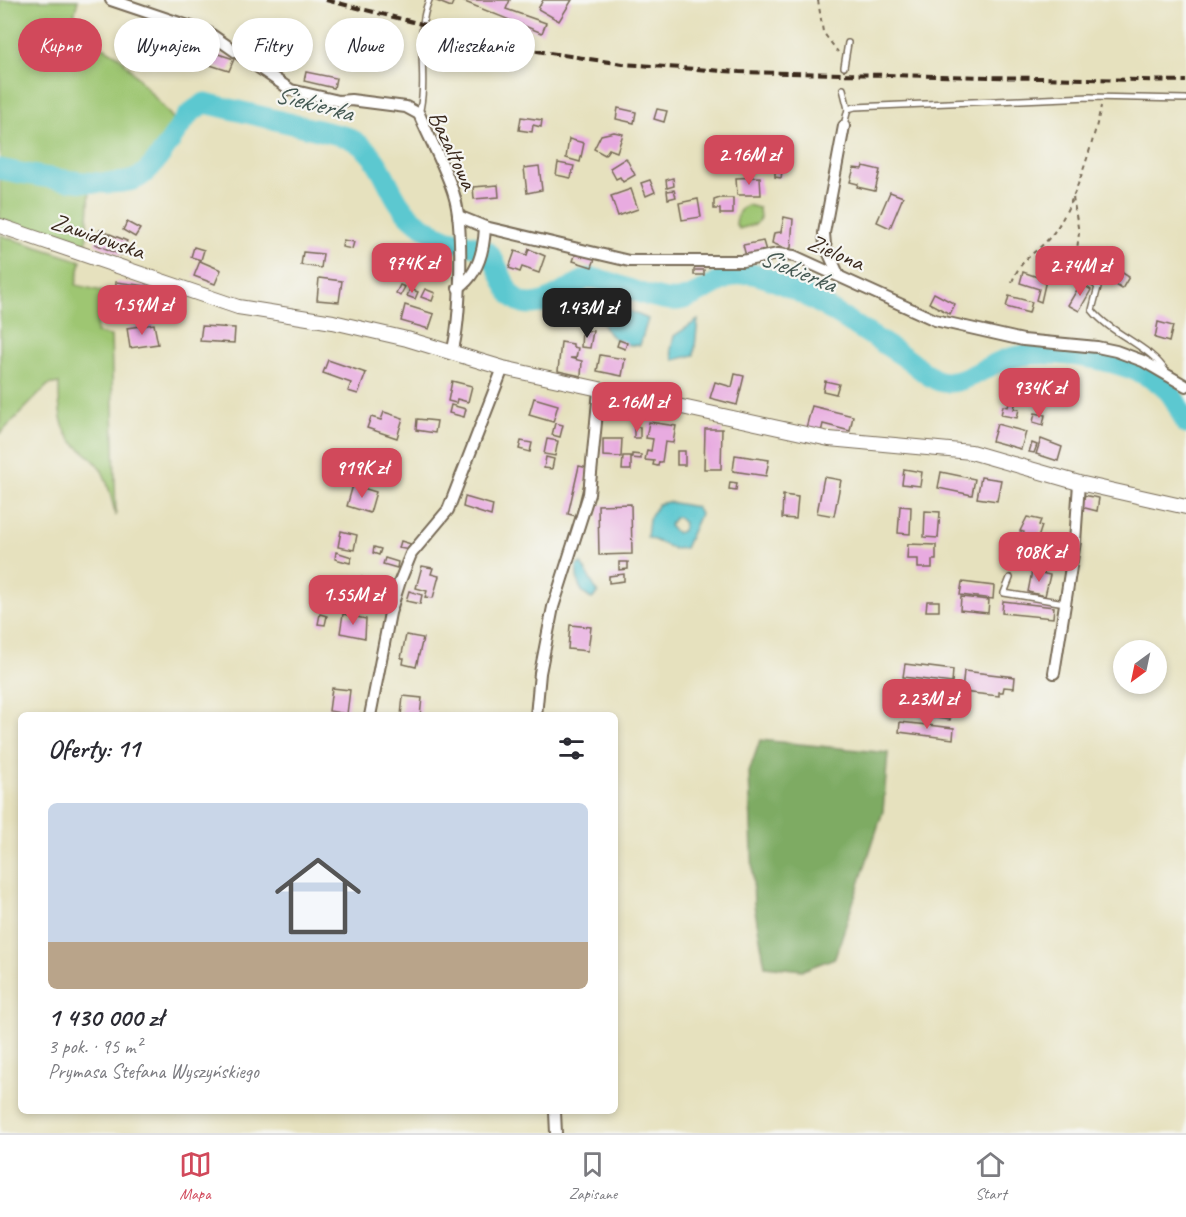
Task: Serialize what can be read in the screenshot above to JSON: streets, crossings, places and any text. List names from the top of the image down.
{
  "streets": {
    "main road": ["Zawidowska"],
    "street": ["Bazaltowa", "Zielona"]
  },
  "crossings": [
    ["Bazaltowa", "Zawidowska"],
    ["Bazaltowa", "Zielona"]
  ],
  "water": ["Siekierka"],
  "north": "bottom left",
  "page": {
    "chip": [
      "Kupno",
      "Wynajem",
      "Filtry",
      "Nowe",
      "Mieszkanie"
    ],
    "price": [
      "2.16M zł",
      "974K zł",
      "2.74M zł",
      "1.59M zł",
      "1.43M zł",
      "934K zł",
      "2.16M zł",
      "919K zł",
      "908K zł",
      "1.55M zł",
      "2.23M zł"
    ],
    "heading": "Oferty: 11",
    "list": [
      {
        "name": "1 430 000 zł",
        "note": "3 pok. · 95 m² · Prymasa Stefana Wyszyńskiego"
      }
    ],
    "tabs": ["Mapa", "Zapisane", "Start"]
  }
}
